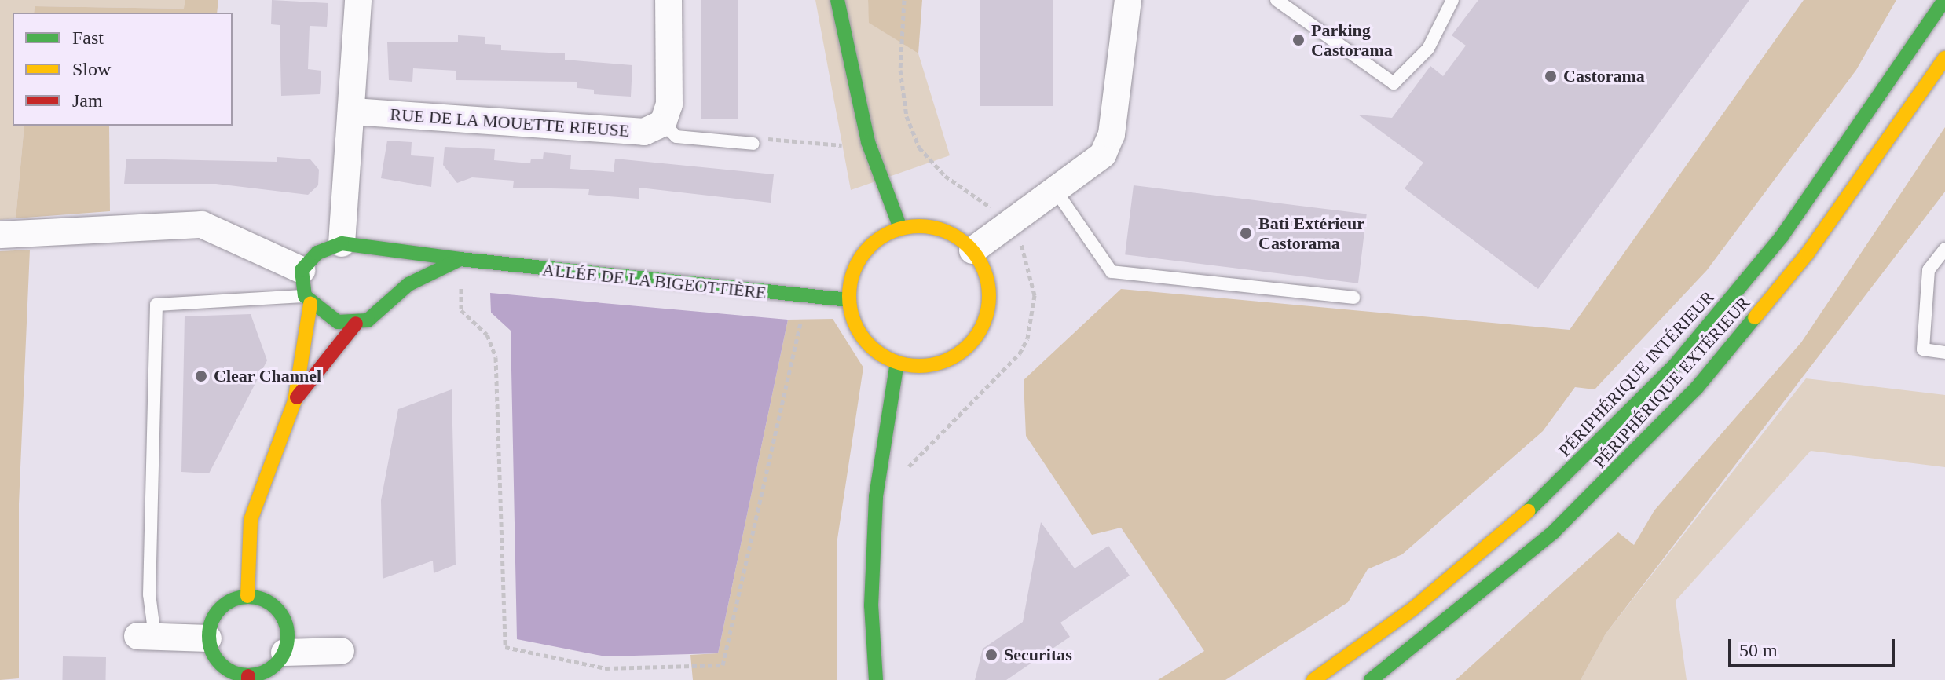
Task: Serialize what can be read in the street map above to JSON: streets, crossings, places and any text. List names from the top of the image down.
{
  "streets": {
    "main road": ["ALLÉE DE LA BIGEOTTIÈRE", "PÉRIPHÉRIQUE INTÉRIEUR", "PÉRIPHÉRIQUE EXTÉRIEUR"],
    "street": ["RUE DE LA MOUETTE RIEUSE"]
  },
  "places": [
    "Parking Castorama",
    "Castorama",
    "Bati Extérieur Castorama",
    "Clear Channel",
    "Securitas"
  ],
  "legend": ["Fast", "Slow", "Jam"],
  "scale_bar": "50 m"
}
